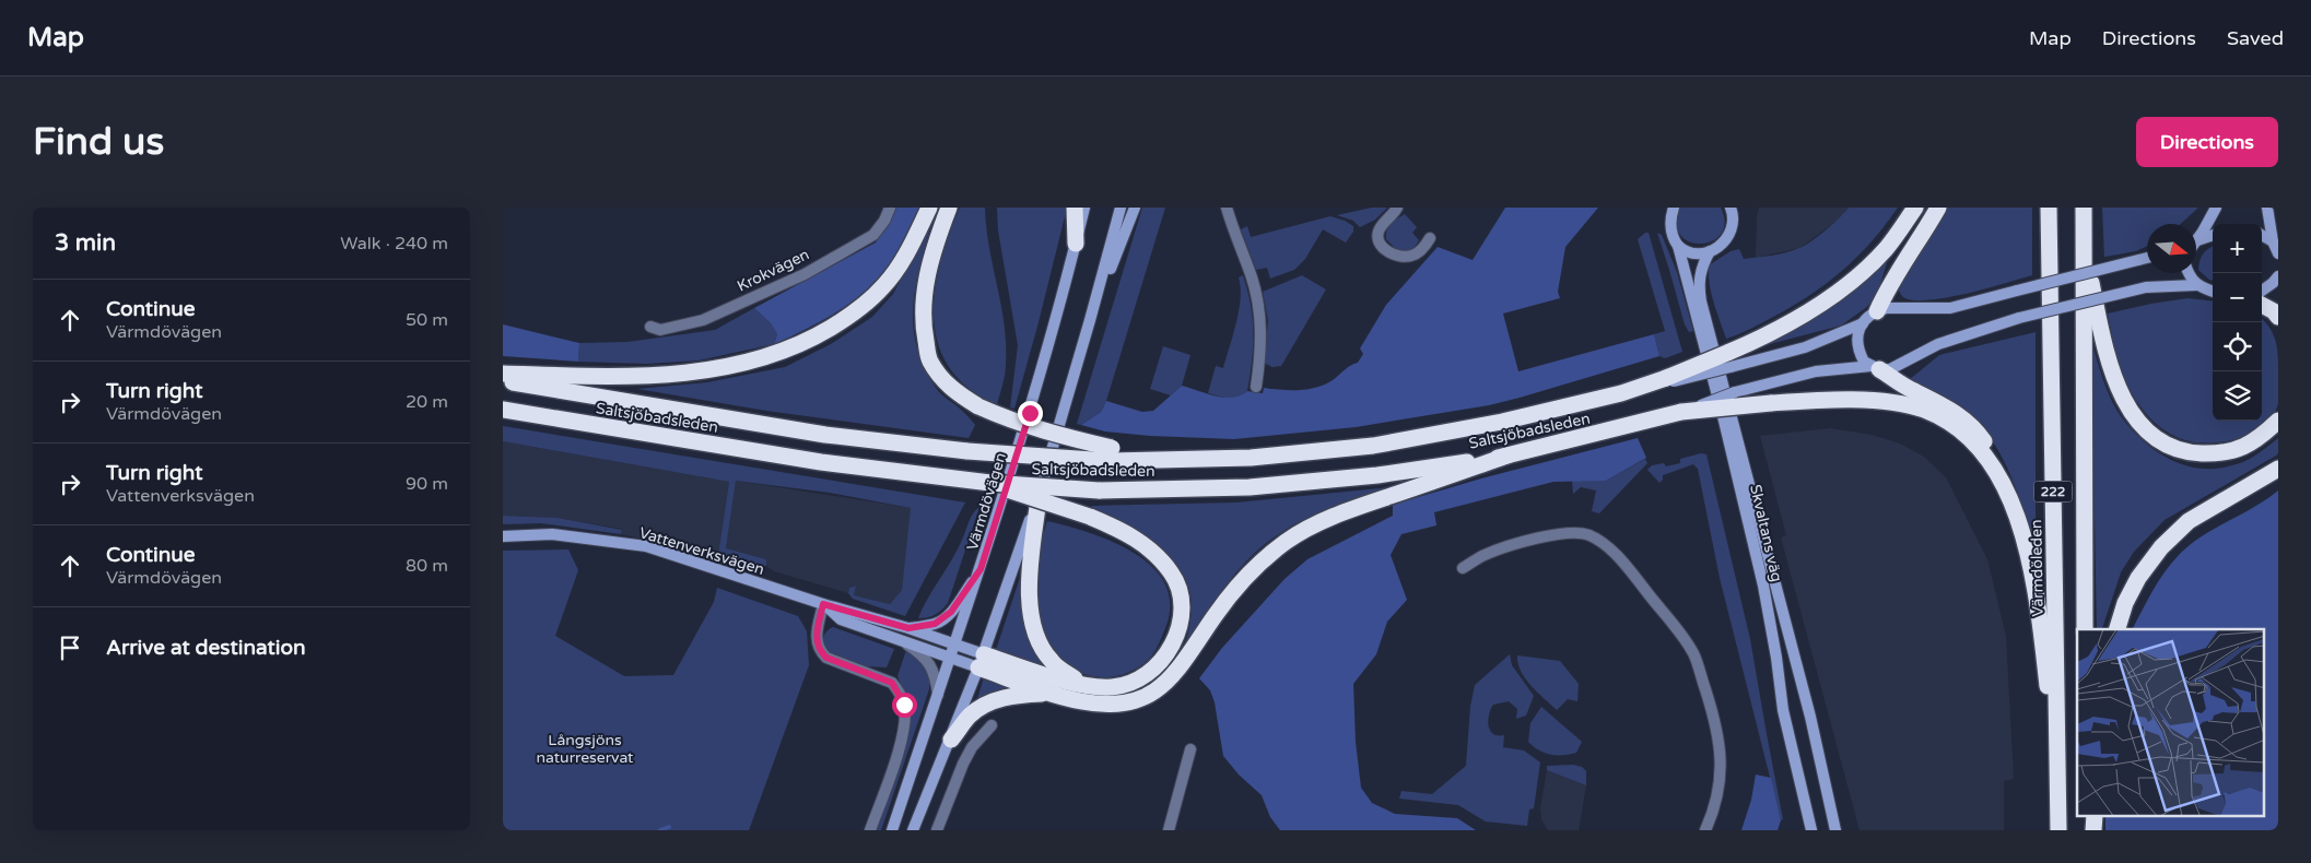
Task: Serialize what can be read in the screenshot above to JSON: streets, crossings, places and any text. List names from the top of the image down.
{
  "streets": {
    "highway": ["Saltsjöbadsleden", "222", "Värmdöleden"],
    "main road": ["Värmdövägen", "Skvaltans väg", "Vattenverksvägen"],
    "street": ["Krokvägen"]
  },
  "crossings": [
    ["Värmdövägen", "Vattenverksvägen"]
  ],
  "parks": ["Långsjöns naturreservat"],
  "north": "right",
  "page": {
    "header": "Map",
    "nav": ["Map", "Directions", "Saved"],
    "buttons": "Directions",
    "title": "Find us",
    "heading": ["3 min", "Walk · 240 m"],
    "map_buttons": ["+", "−"],
    "list": [
      ["Continue", "Värmdövägen", "50 m"],
      ["Turn right", "Värmdövägen", "20 m"],
      ["Turn right", "Vattenverksvägen", "90 m"],
      ["Continue", "Värmdövägen", "80 m"],
      "Arrive at destination"
    ]
  }
}
